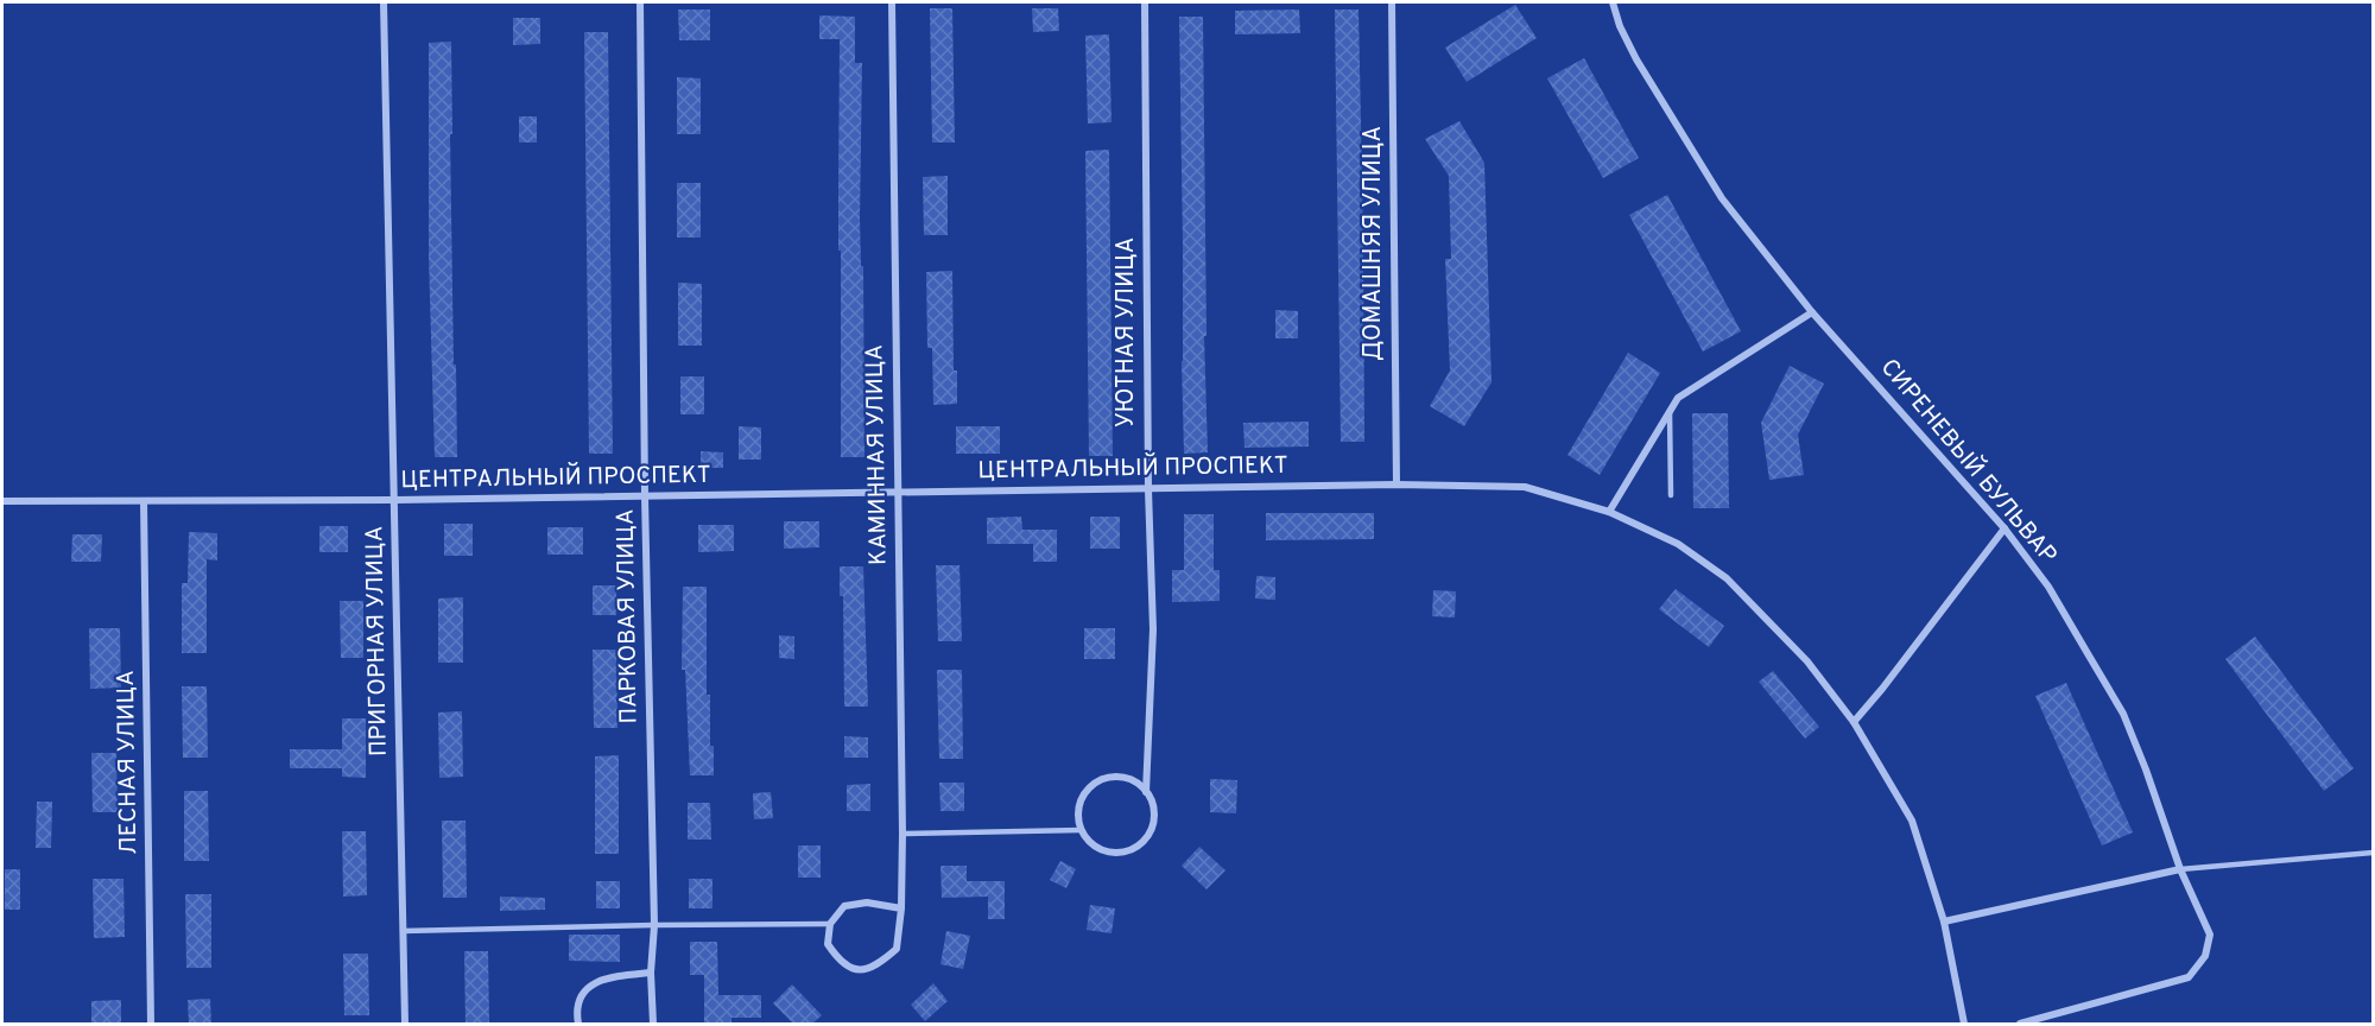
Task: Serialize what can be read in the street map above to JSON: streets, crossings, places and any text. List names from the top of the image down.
{
  "streets": {
    "street": [
      "ДОМАШНЯЯ УЛИЦА",
      "УЮТНАЯ УЛИЦА",
      "КАМИННАЯ УЛИЦА",
      "СИРЕНЕВЫЙ БУЛЬВАР",
      "ЦЕНТРАЛЬНЫЙ ПРОСПЕКТ",
      "ПАРКОВАЯ УЛИЦА",
      "ПРИГОРНАЯ УЛИЦА",
      "ЛЕСНАЯ УЛИЦА"
    ]
  },
  "crossings": [
    ["ДОМАШНЯЯ УЛИЦА", "ЦЕНТРАЛЬНЫЙ ПРОСПЕКТ"],
    ["УЮТНАЯ УЛИЦА", "ЦЕНТРАЛЬНЫЙ ПРОСПЕКТ"],
    ["КАМИННАЯ УЛИЦА", "ЦЕНТРАЛЬНЫЙ ПРОСПЕКТ"],
    ["ЦЕНТРАЛЬНЫЙ ПРОСПЕКТ", "ПАРКОВАЯ УЛИЦА"],
    ["ЦЕНТРАЛЬНЫЙ ПРОСПЕКТ", "ПРИГОРНАЯ УЛИЦА"],
    ["ЦЕНТРАЛЬНЫЙ ПРОСПЕКТ", "ЛЕСНАЯ УЛИЦА"]
  ]
}
